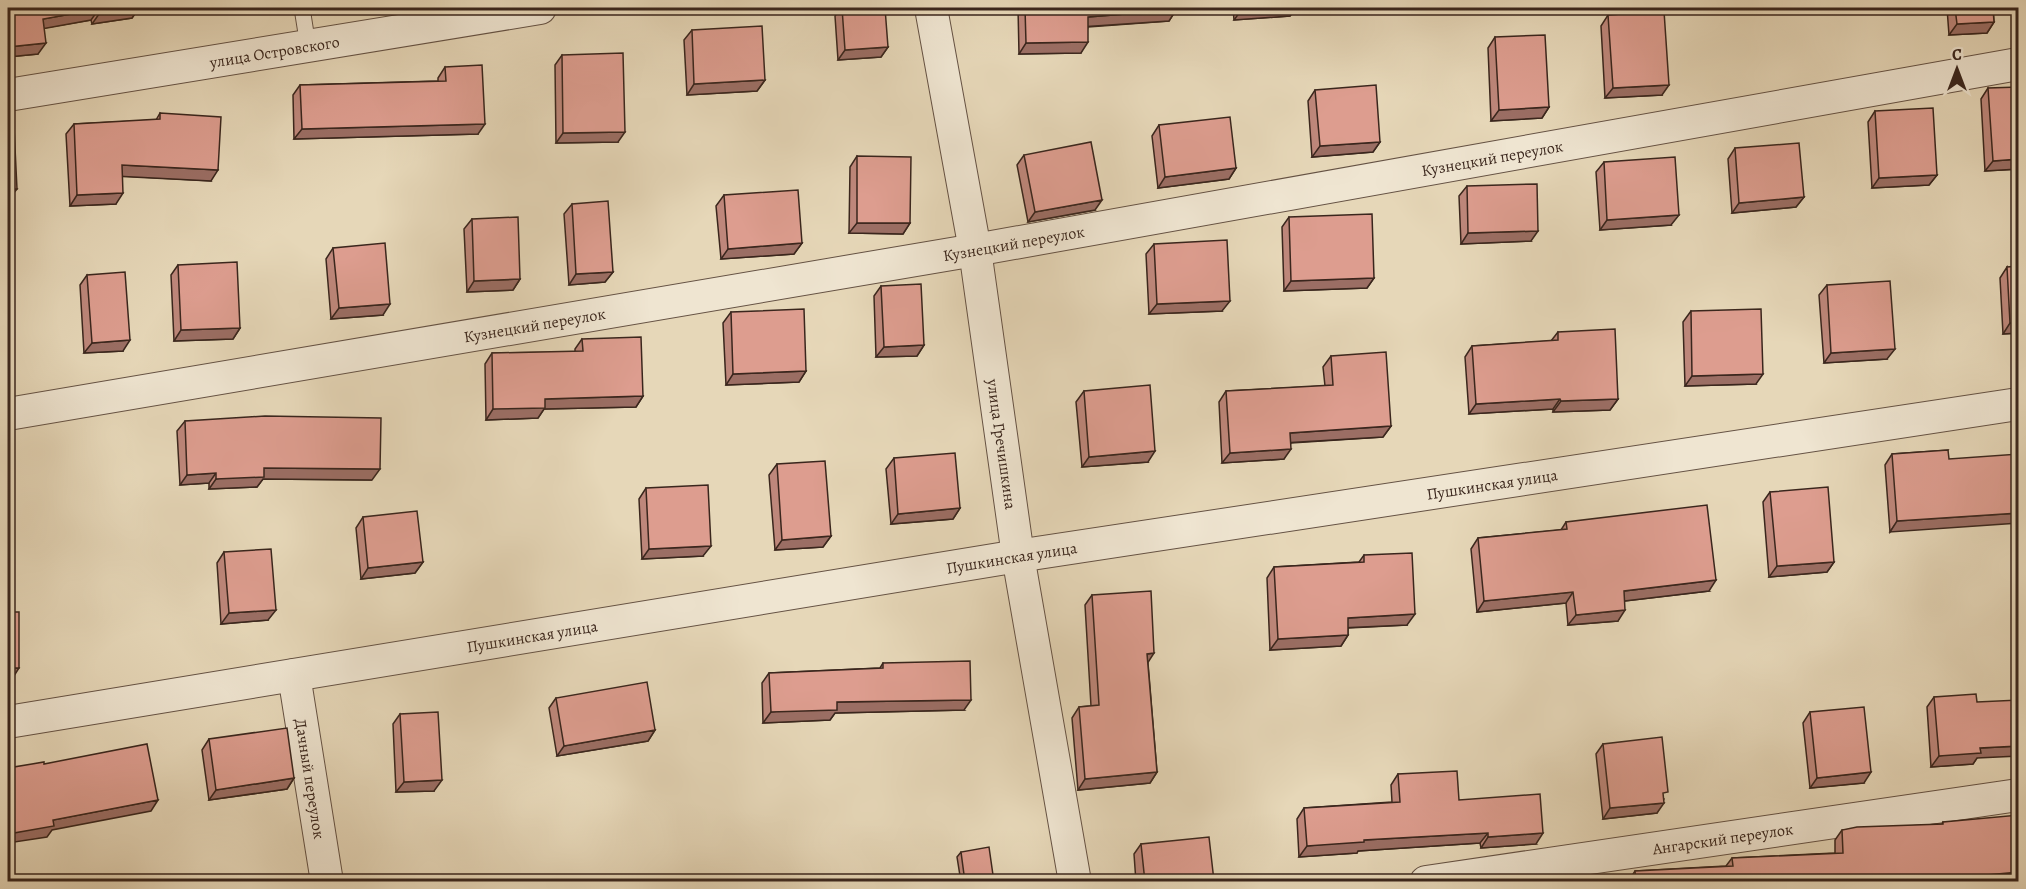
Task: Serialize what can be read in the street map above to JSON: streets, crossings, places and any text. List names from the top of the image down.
{
  "streets": {
    "street": [
      "улица Островского",
      "Кузнецкий переулок",
      "улица Гречишкина",
      "Пушкинская улица",
      "Дачный переулок",
      "Ангарский переулок"
    ]
  },
  "crossings": [
    ["Кузнецкий переулок", "улица Гречишкина"],
    ["улица Гречишкина", "Пушкинская улица"],
    ["Пушкинская улица", "Дачный переулок"]
  ],
  "north": "top"
}
